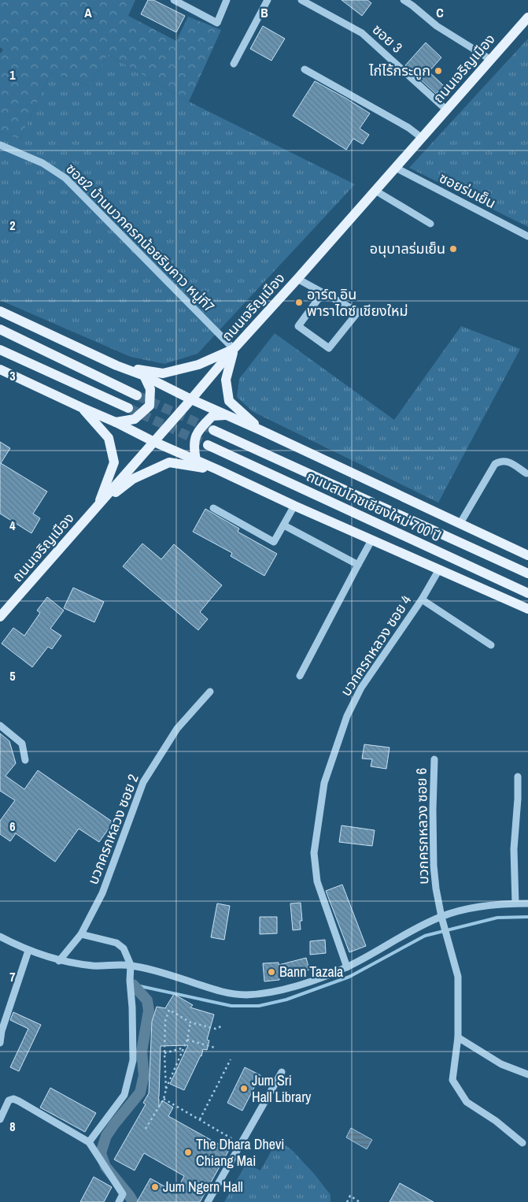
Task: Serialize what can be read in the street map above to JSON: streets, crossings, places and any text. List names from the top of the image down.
{
  "streets": {
    "main road": ["ถนนเจริญเมือง", "ถนนสมโภชเชียงใหม่ 700 ปี"],
    "street": [
      "ซอย 3",
      "ซอยร่มเย็น",
      "ซอย2 บ้านบวกครกน้อยริมคาว หมู่ที7",
      "บวกครกหลวง ซอย 4",
      "บวกครกหลวง ซอย 6",
      "บวกครกหลวง ซอย 2"
    ]
  },
  "crossings": [
    ["ซอย 3", "ถนนเจริญเมือง"],
    ["ถนนเจริญเมือง", "ซอยร่มเย็น"],
    ["ถนนเจริญเมือง", "ซอย2 บ้านบวกครกน้อยริมคาว หมู่ที7"]
  ],
  "places": [
    "ไก่ไร้กระดูก",
    "อนุบาลร่มเย็น",
    "อาร์ต อิน พาราไดซ์ เชียงใหม่",
    "Bann Tazala",
    "Jum Sri Hall Library",
    "The Dhara Dhevi Chiang Mai",
    "Jum Ngern Hall"
  ],
  "grid": {
    "columns": ["A", "B", "C"],
    "rows": [
      "1",
      "2",
      "3",
      "4",
      "5",
      "6",
      "7",
      "8"
    ]
  }
}
